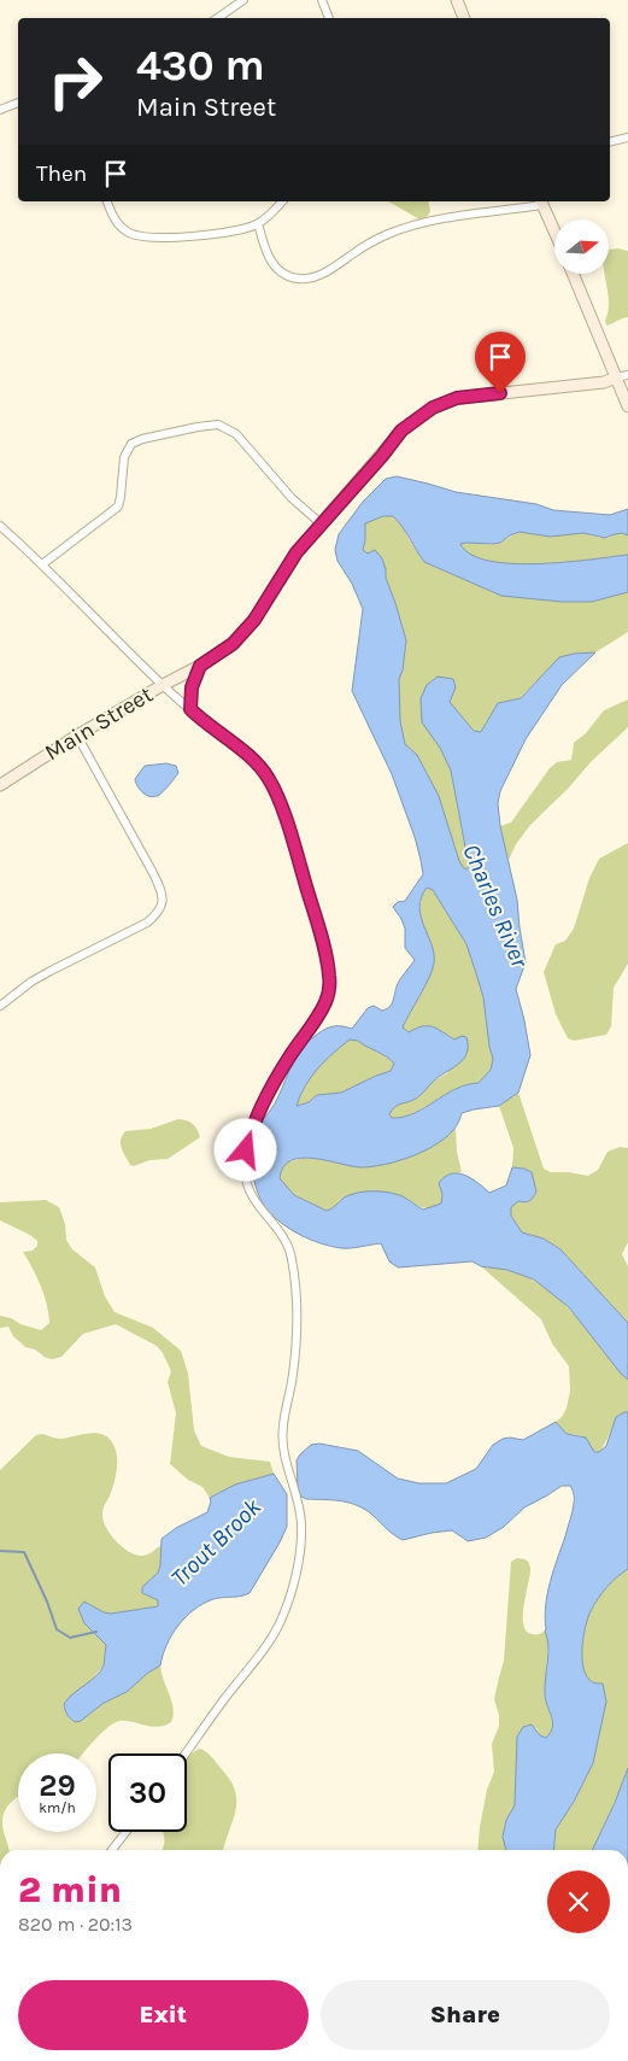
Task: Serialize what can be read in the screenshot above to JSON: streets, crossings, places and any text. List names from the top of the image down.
{
  "streets": {
    "street": ["Main Street"]
  },
  "water": ["Charles River", "Trout Brook"],
  "north": "right",
  "page": {
    "turn": ["430 m", "Main Street"],
    "then": "Then",
    "speed": "29 km/h",
    "limit": "30",
    "heading": ["2 min", "820 m · 20:13"],
    "buttons": ["Exit", "Share"]
  }
}
